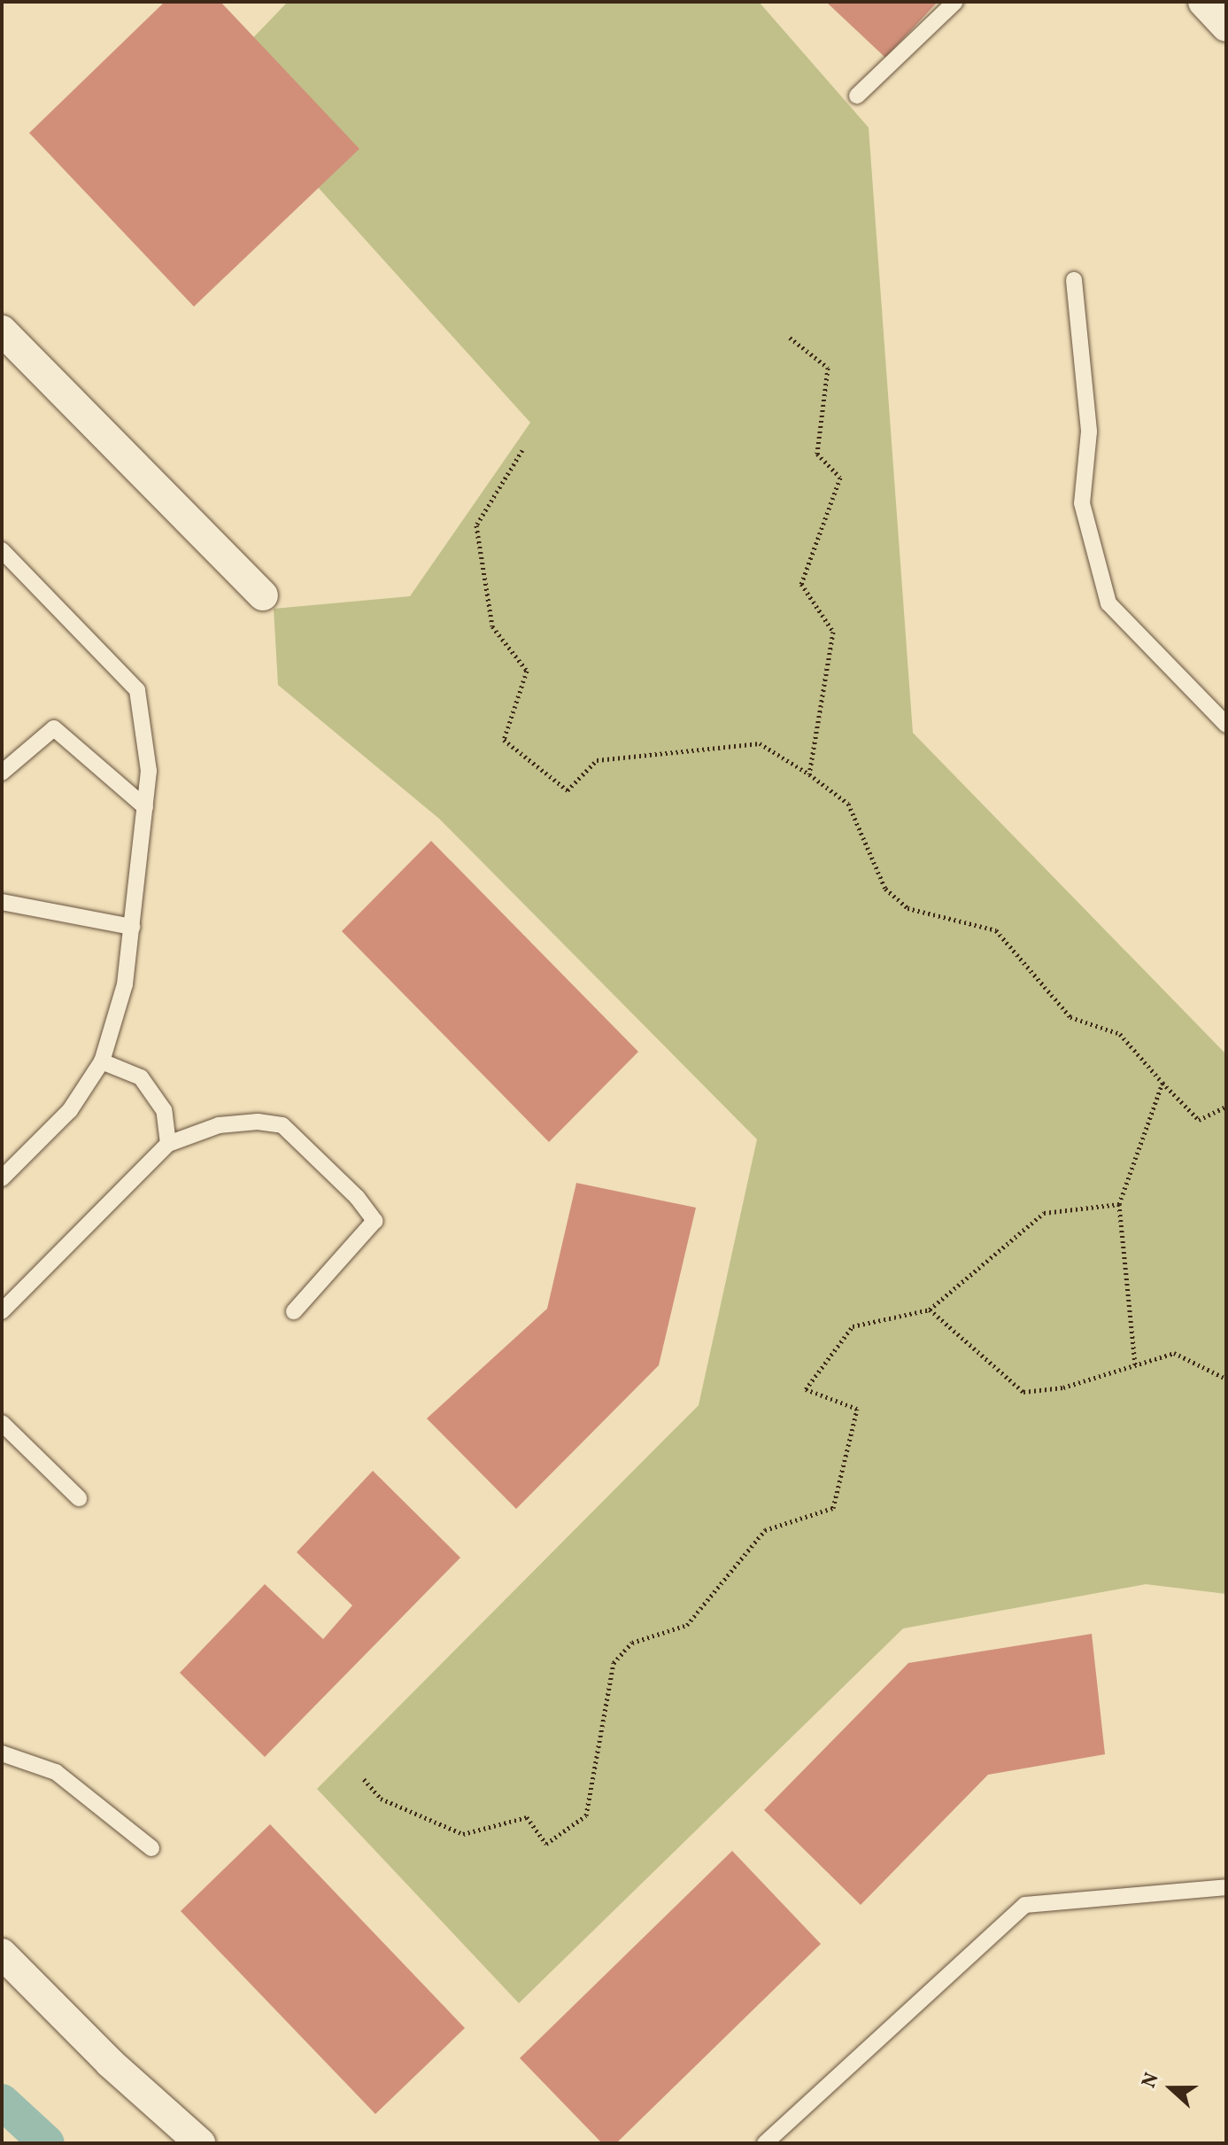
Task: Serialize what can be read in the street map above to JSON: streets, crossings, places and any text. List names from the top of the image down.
{
  "north": "left"
}
